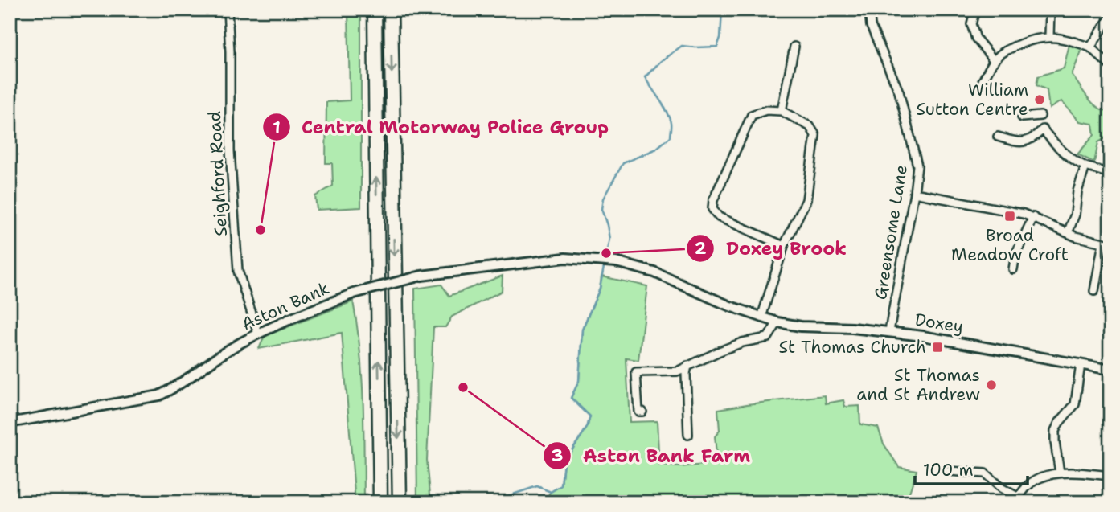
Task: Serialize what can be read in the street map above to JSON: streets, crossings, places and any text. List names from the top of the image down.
{
  "streets": {
    "street": [
      "Seighford Road",
      "Greensome Lane",
      "Aston Bank",
      "Doxey"
    ]
  },
  "crossings": [
    ["Seighford Road", "Aston Bank"],
    ["Greensome Lane", "Doxey"],
    ["Aston Bank", "Doxey"]
  ],
  "places": {
    "other": [
      "William Sutton Centre",
      "Central Motorway Police Group",
      "Doxey Brook",
      "St Thomas and St Andrew",
      "Aston Bank Farm"
    ],
    "transit": ["Broad Meadow Croft", "St Thomas Church"]
  },
  "scale_bar": "100 m"
}
